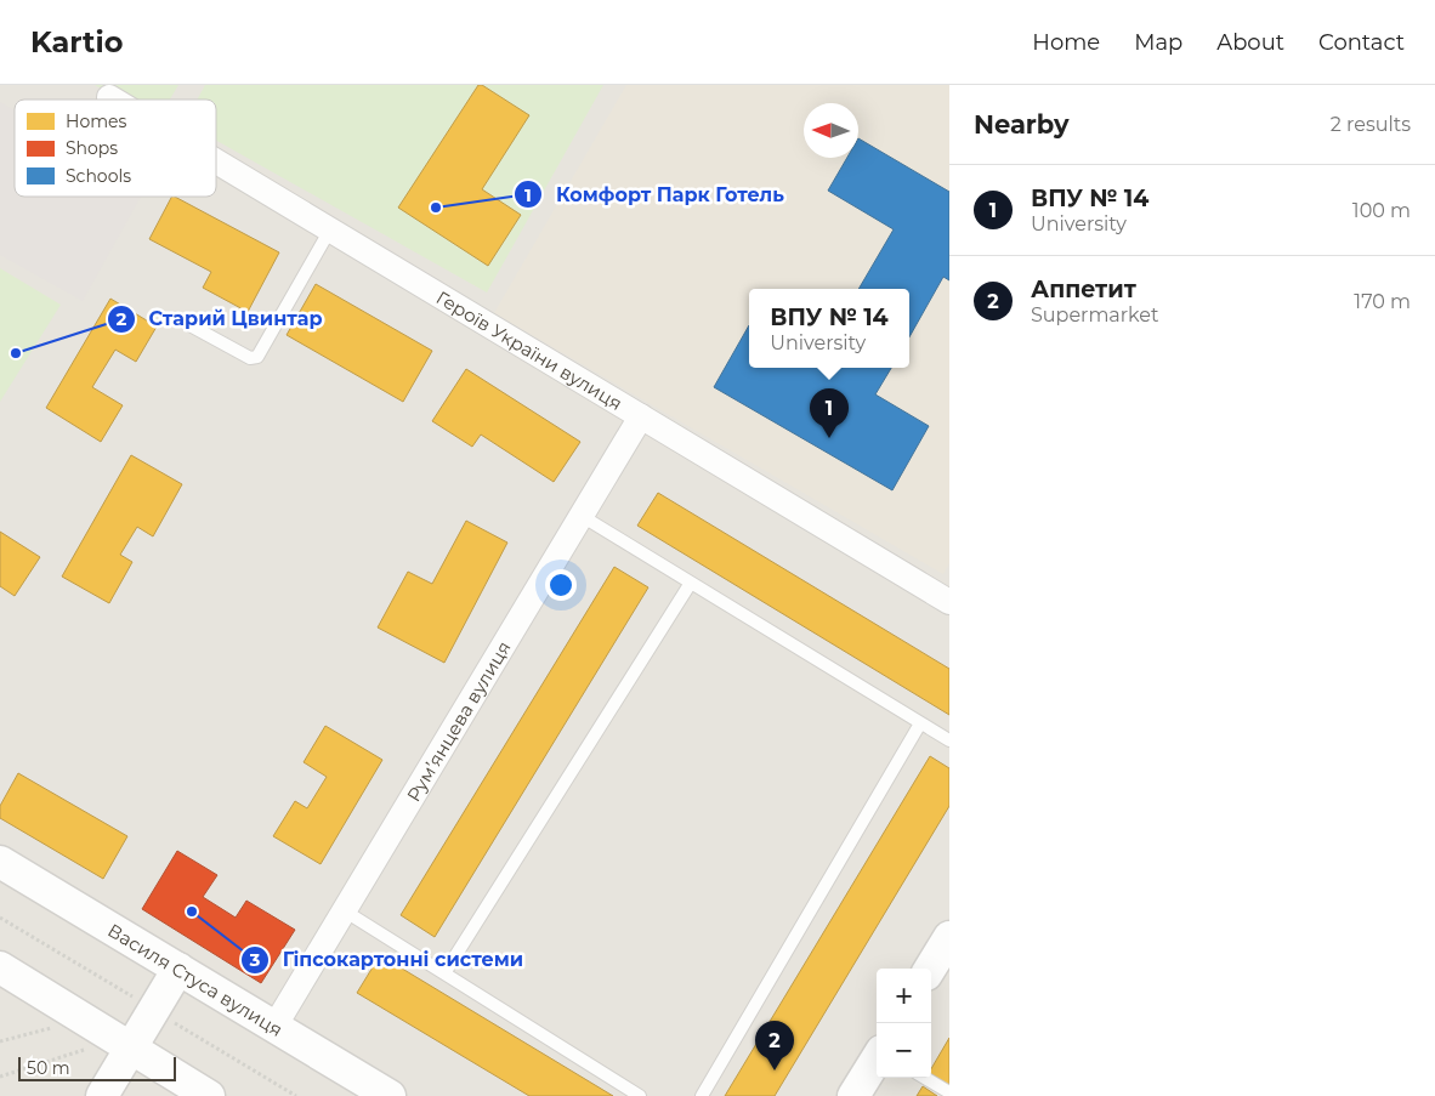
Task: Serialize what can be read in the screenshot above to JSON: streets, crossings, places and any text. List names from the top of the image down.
{
  "streets": {
    "street": ["Героїв України вулиця", "Рум’янцева вулиця", "Василя Стуса вулиця"]
  },
  "crossings": [
    ["Героїв України вулиця", "Рум’янцева вулиця"],
    ["Рум’янцева вулиця", "Василя Стуса вулиця"]
  ],
  "places": ["Комфорт Парк Готель", "Старий Цвинтар", "Гіпсокартонні системи"],
  "legend": ["Homes", "Shops", "Schools"],
  "scale_bar": "50 m",
  "north": "left",
  "page": {
    "header": "Kartio",
    "nav": [
      "Home",
      "Map",
      "About",
      "Contact"
    ],
    "heading": ["Nearby", "2 results"],
    "list": [
      {
        "mark": "1",
        "name": "ВПУ № 14",
        "note": "University",
        "value": "100 m"
      },
      {
        "mark": "2",
        "name": "Аппетит",
        "note": "Supermarket",
        "value": "170 m"
      }
    ],
    "popup": ["ВПУ № 14", "University"],
    "pins": ["1", "2"],
    "map_buttons": ["+", "−"],
    "scale": "50 m"
  }
}
